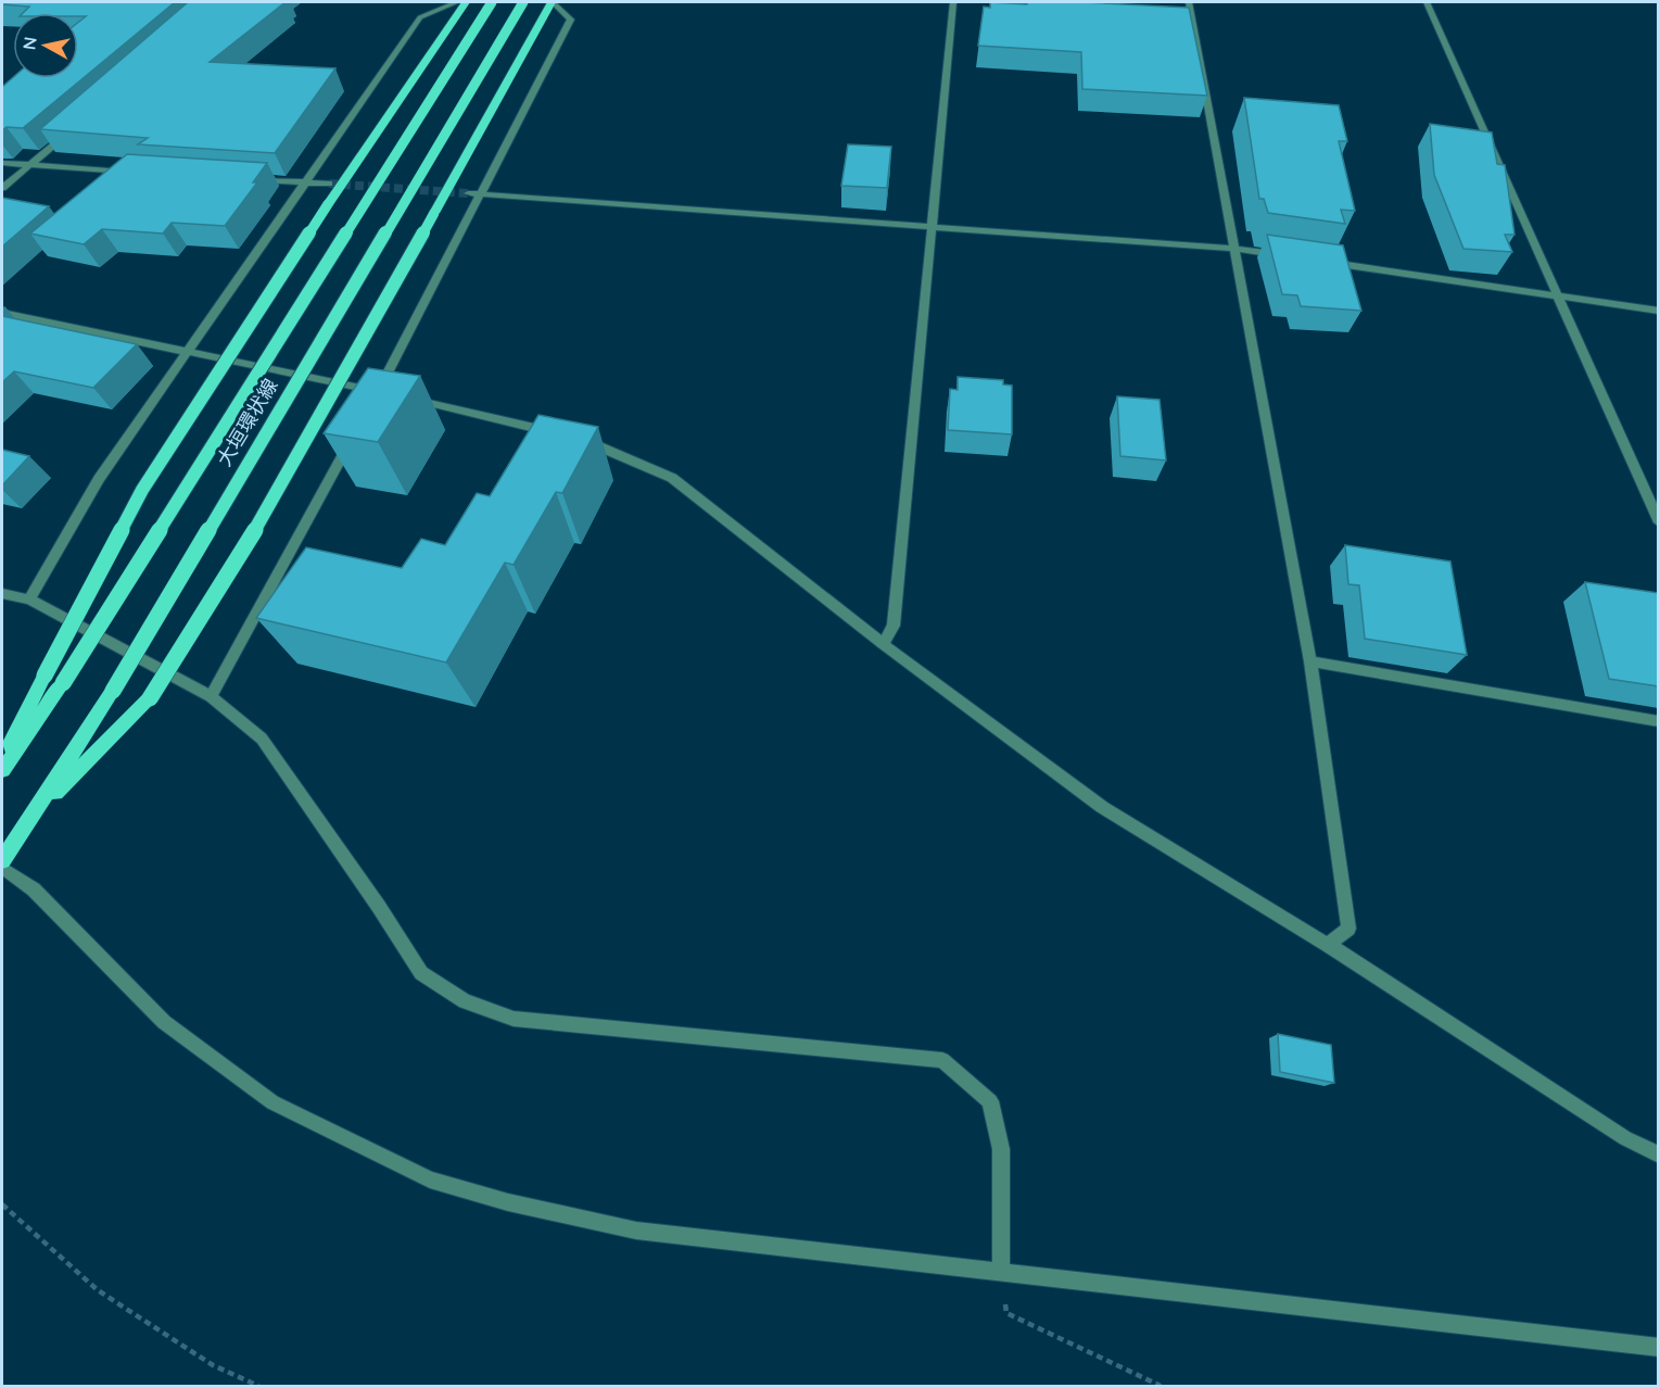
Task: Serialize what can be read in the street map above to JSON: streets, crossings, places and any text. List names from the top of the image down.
{
  "streets": {
    "main road": ["大垣環状線"]
  },
  "north": "left"
}
